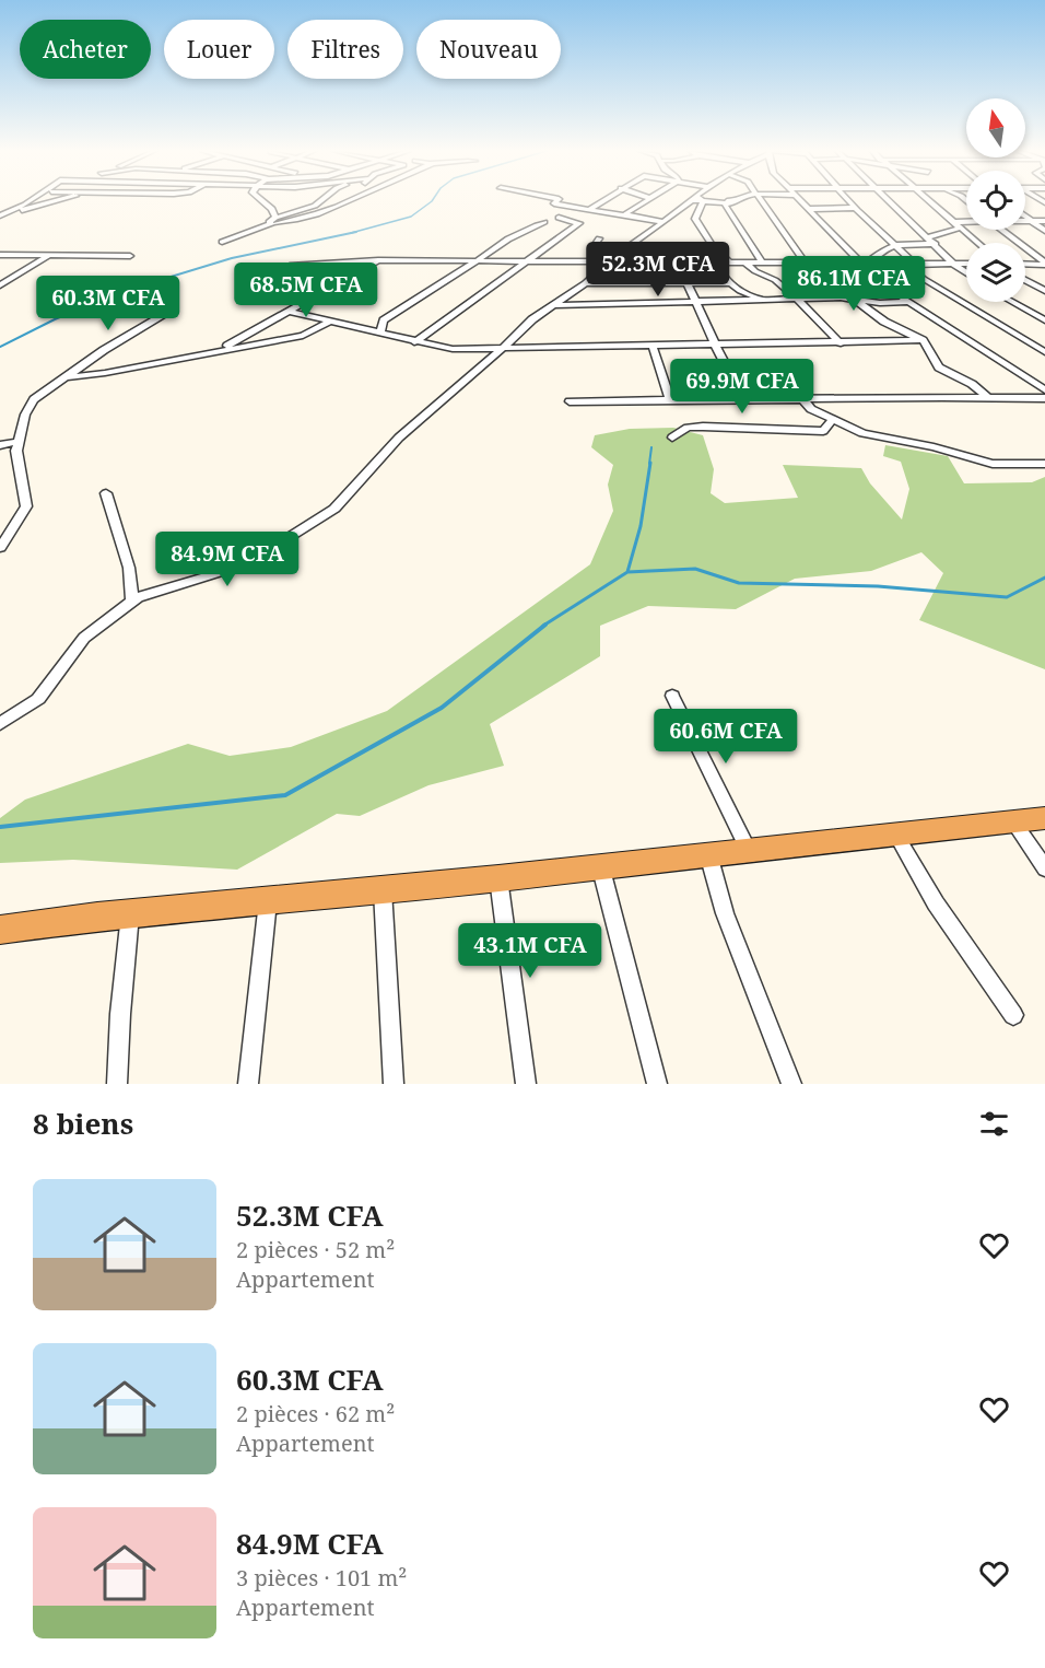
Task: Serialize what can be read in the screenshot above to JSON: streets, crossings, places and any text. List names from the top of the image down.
{
  "north": "top",
  "page": {
    "chip": [
      "Acheter",
      "Louer",
      "Filtres",
      "Nouveau"
    ],
    "price": [
      "52.3M CFA",
      "86.1M CFA",
      "68.5M CFA",
      "60.3M CFA",
      "69.9M CFA",
      "84.9M CFA",
      "60.6M CFA",
      "43.1M CFA"
    ],
    "heading": "8 biens",
    "list": [
      {
        "name": "52.3M CFA",
        "note": "2 pièces · 52 m² · Appartement"
      },
      {
        "name": "60.3M CFA",
        "note": "2 pièces · 62 m² · Appartement"
      },
      {
        "name": "84.9M CFA",
        "note": "3 pièces · 101 m² · Appartement"
      }
    ]
  }
}
